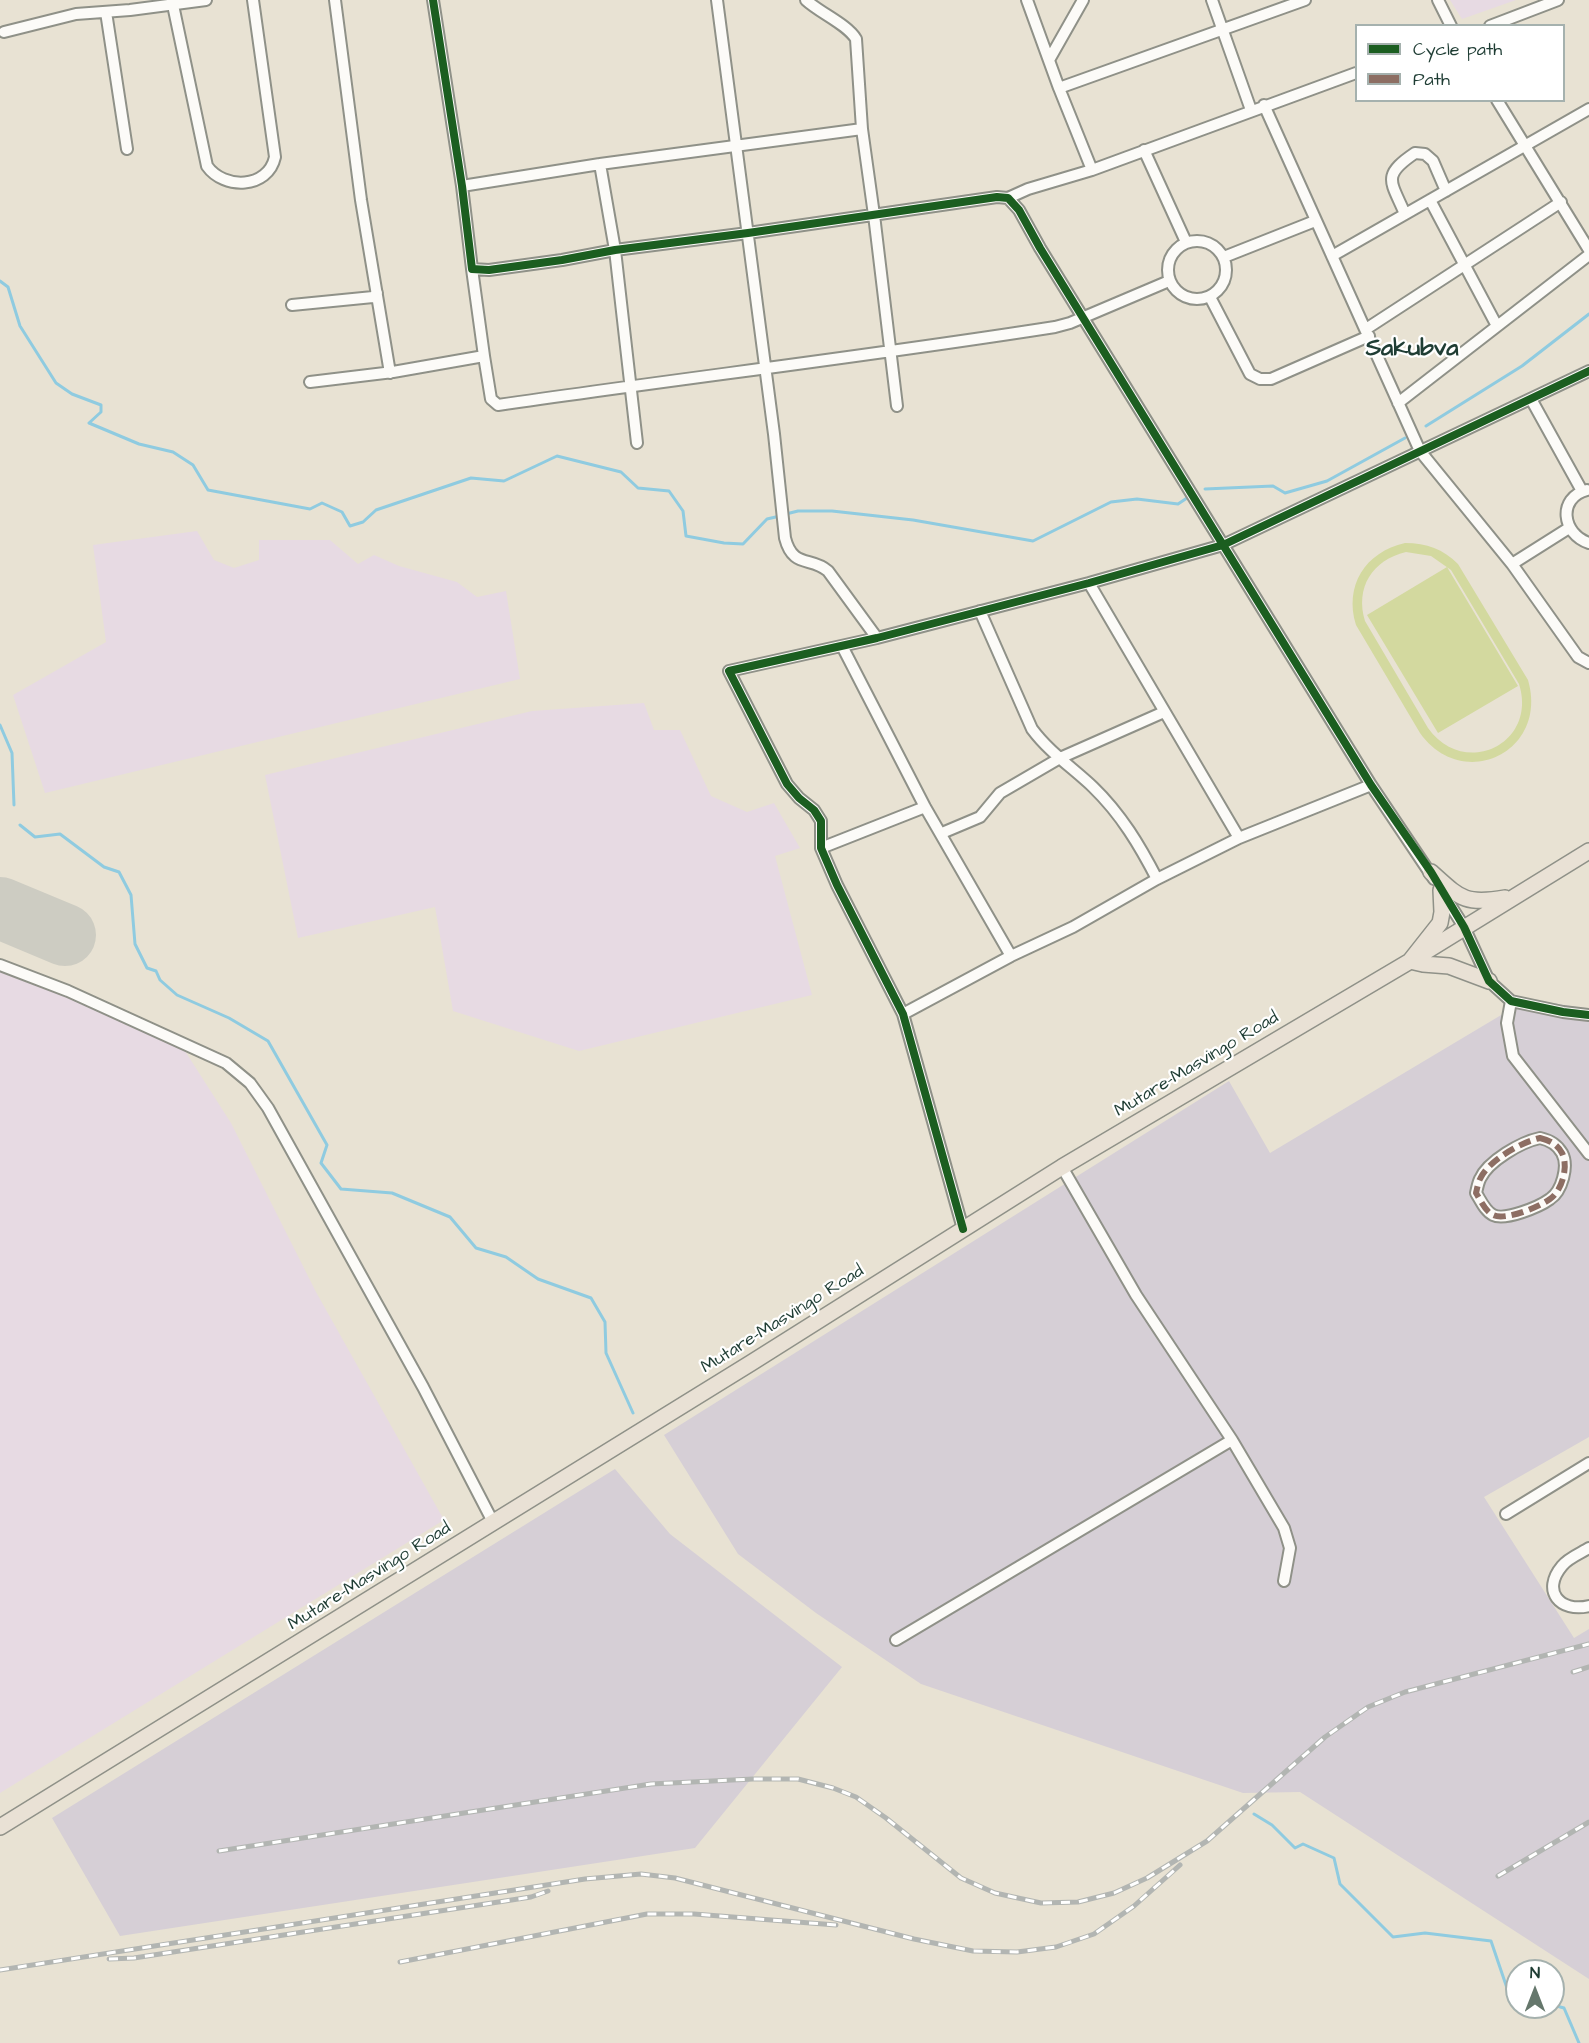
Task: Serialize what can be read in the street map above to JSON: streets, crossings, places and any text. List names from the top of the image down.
{
  "streets": {
    "highway": ["Mutare-Masvingo Road"]
  },
  "districts": ["Sakubva"],
  "legend": ["Cycle path", "Path"],
  "north": "top"
}
